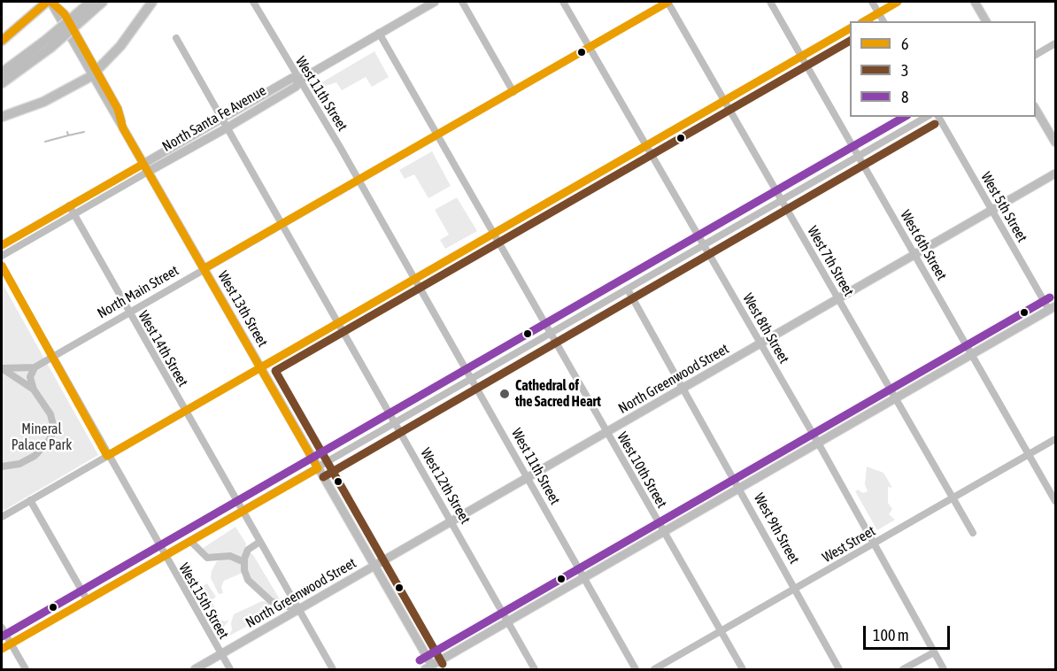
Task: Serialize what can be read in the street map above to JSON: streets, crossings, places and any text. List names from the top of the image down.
{
  "streets": {
    "main road": ["North Santa Fe Avenue", "West 13th Street", "North Greenwood Street"],
    "street": [
      "West 11th Street",
      "West 5th Street",
      "West 6th Street",
      "West 7th Street",
      "North Main Street",
      "West 8th Street",
      "West 14th Street",
      "West 10th Street",
      "West 12th Street",
      "West 9th Street",
      "West Street",
      "West 15th Street"
    ]
  },
  "crossings": [
    ["West 11th Street", "North Santa Fe Avenue"],
    ["West 11th Street", "North Main Street"],
    ["West 11th Street", "North Greenwood Street"],
    ["North Santa Fe Avenue", "West 13th Street"],
    ["North Santa Fe Avenue", "West 14th Street"],
    ["North Santa Fe Avenue", "West 10th Street"],
    ["North Santa Fe Avenue", "West 12th Street"],
    ["West 5th Street", "North Greenwood Street"],
    ["West 6th Street", "North Greenwood Street"],
    ["West 6th Street", "West Street"],
    ["West 7th Street", "North Main Street"],
    ["West 7th Street", "North Greenwood Street"],
    ["West 7th Street", "West Street"],
    ["North Main Street", "West 13th Street"],
    ["North Main Street", "West 8th Street"],
    ["North Main Street", "West 14th Street"],
    ["North Main Street", "West 10th Street"],
    ["North Main Street", "West 12th Street"],
    ["North Main Street", "West 15th Street"],
    ["West 13th Street", "North Greenwood Street"],
    ["West 8th Street", "North Greenwood Street"],
    ["West 8th Street", "West Street"],
    ["West 14th Street", "North Greenwood Street"],
    ["North Greenwood Street", "West 10th Street"],
    ["North Greenwood Street", "West 12th Street"],
    ["North Greenwood Street", "West 9th Street"],
    ["North Greenwood Street", "West 15th Street"],
    ["West 10th Street", "West Street"],
    ["West 9th Street", "West Street"]
  ],
  "parks": ["Mineral Palace Park"],
  "places": ["Cathedral of the Sacred Heart"],
  "lines": ["transit line 6", "transit line 3", "transit line 8"],
  "legend": ["6", "3", "8"],
  "scale_bar": "100 m"
}
